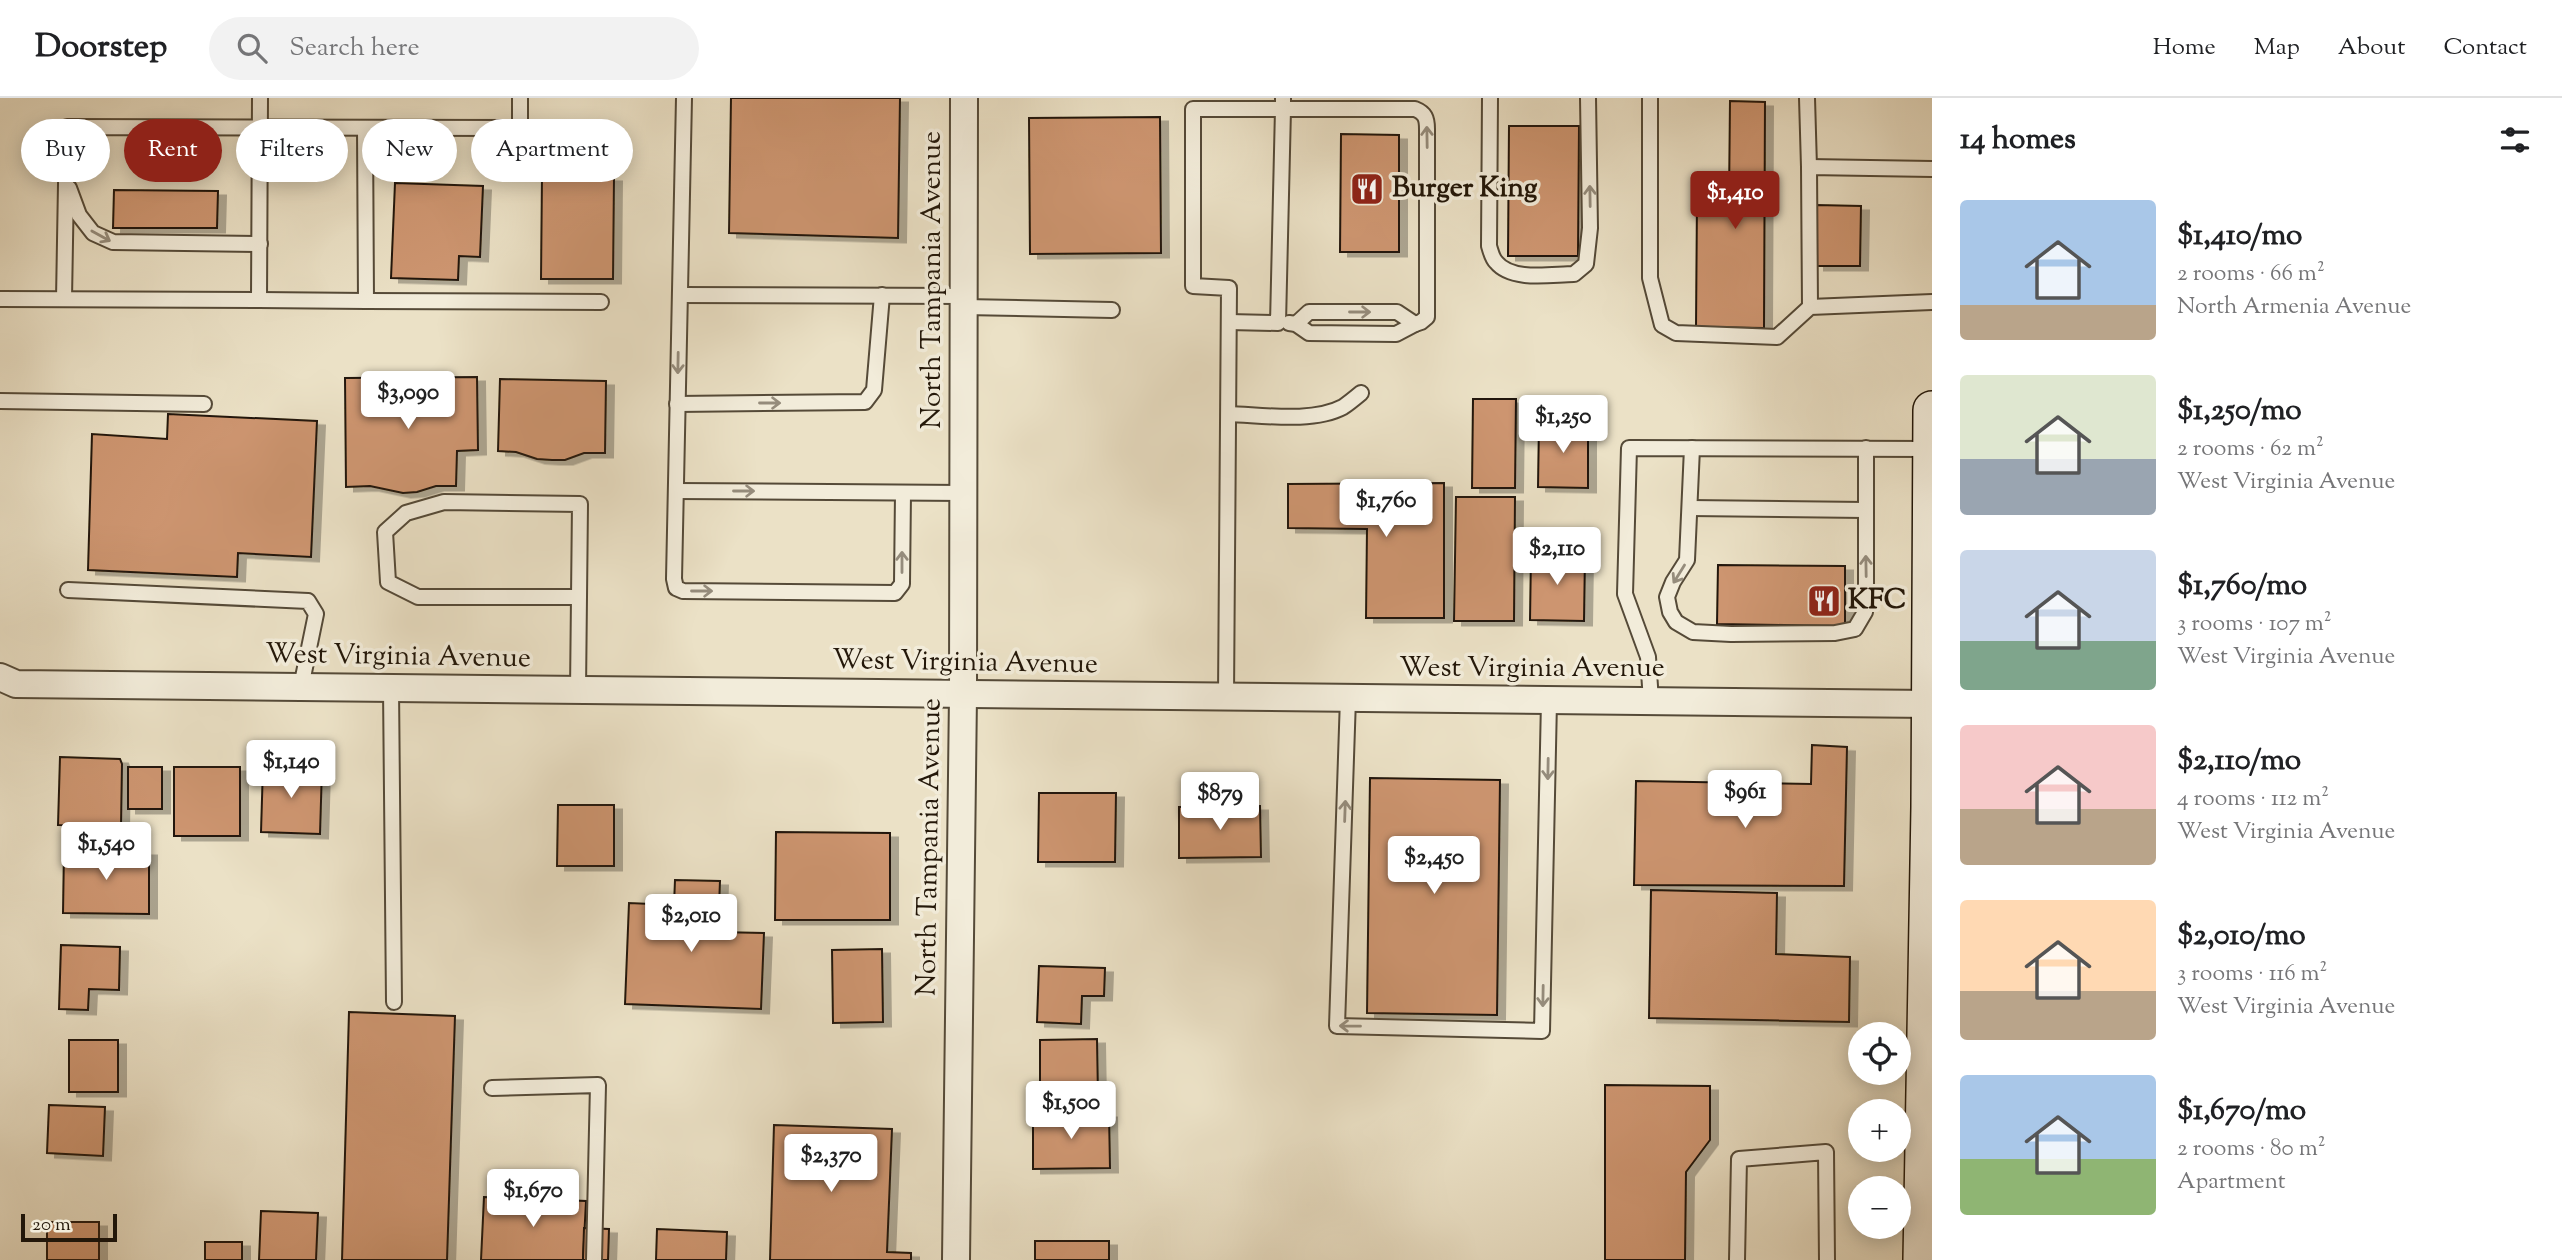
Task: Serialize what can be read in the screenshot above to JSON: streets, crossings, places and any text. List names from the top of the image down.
{
  "streets": {
    "street": ["North Tampania Avenue", "West Virginia Avenue"]
  },
  "crossings": [
    ["North Tampania Avenue", "West Virginia Avenue"]
  ],
  "places": {
    "restaurant": ["Burger King", "KFC"]
  },
  "scale_bar": "20 m",
  "page": {
    "header": "Doorstep",
    "search": "Search here",
    "nav": [
      "Home",
      "Map",
      "About",
      "Contact"
    ],
    "heading": "14 homes",
    "chip": [
      "Buy",
      "Rent",
      "Filters",
      "New",
      "Apartment"
    ],
    "price": [
      "$1,410",
      "$3,090",
      "$1,250",
      "$1,760",
      "$2,110",
      "$1,140",
      "$961",
      "$879",
      "$1,540",
      "$2,450",
      "$2,010",
      "$1,500",
      "$2,370",
      "$1,670"
    ],
    "list": [
      {
        "name": "$1,410/mo",
        "note": "2 rooms · 66 m² · North Armenia Avenue"
      },
      {
        "name": "$1,250/mo",
        "note": "2 rooms · 62 m² · West Virginia Avenue"
      },
      {
        "name": "$1,760/mo",
        "note": "3 rooms · 107 m² · West Virginia Avenue"
      },
      {
        "name": "$2,110/mo",
        "note": "4 rooms · 112 m² · West Virginia Avenue"
      },
      {
        "name": "$2,010/mo",
        "note": "3 rooms · 116 m² · West Virginia Avenue"
      },
      {
        "name": "$1,670/mo",
        "note": "2 rooms · 80 m² · Apartment"
      }
    ],
    "map_buttons": ["+", "−"],
    "scale": "20 m"
  }
}
